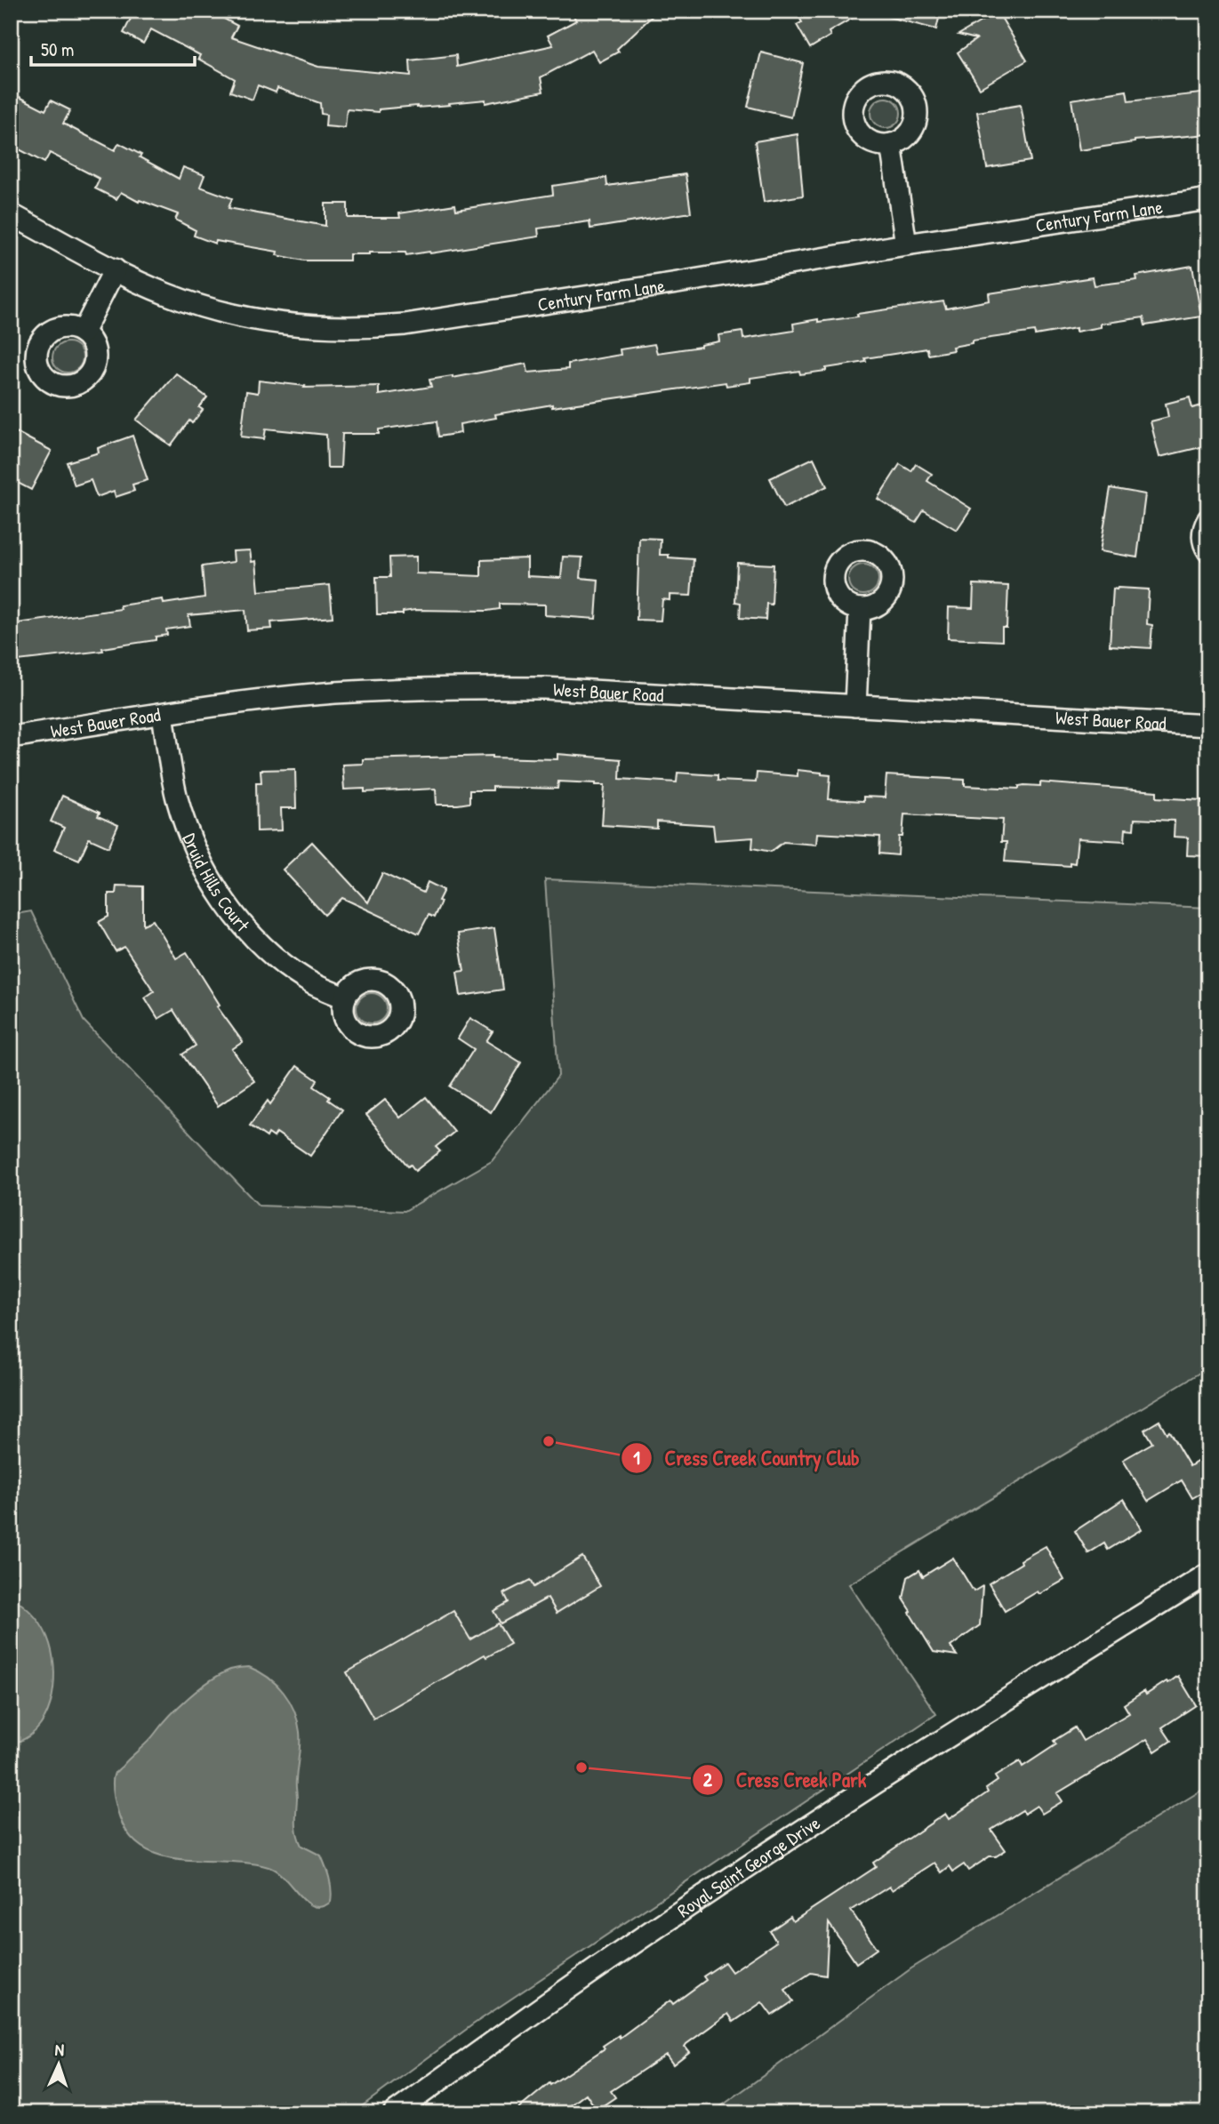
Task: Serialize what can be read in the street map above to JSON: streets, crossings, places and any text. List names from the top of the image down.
{
  "streets": {
    "street": [
      "Century Farm Lane",
      "West Bauer Road",
      "Druid Hills Court",
      "Royal Saint George Drive"
    ]
  },
  "crossings": [
    ["West Bauer Road", "Druid Hills Court"]
  ],
  "places": ["Cress Creek Country Club", "Cress Creek Park"],
  "scale_bar": "50 m",
  "north": "top"
}
